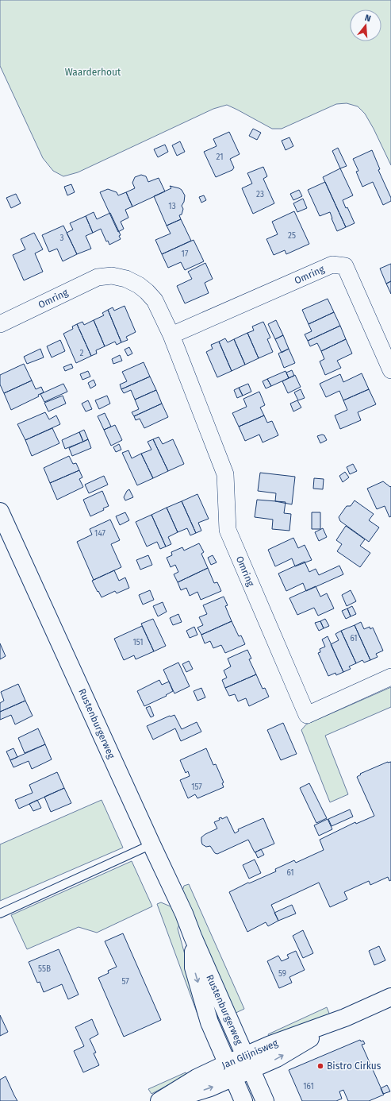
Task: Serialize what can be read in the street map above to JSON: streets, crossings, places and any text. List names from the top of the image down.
{
  "streets": {
    "street": ["Omring", "Rustenburgerweg", "Jan Glijnisweg"]
  },
  "crossings": [
    ["Rustenburgerweg", "Jan Glijnisweg"]
  ],
  "parks": ["Waarderhout"],
  "places": ["Bistro Cirkus"],
  "house_numbers": [
    "21",
    "23",
    "13",
    "25",
    "3",
    "17",
    "2",
    "147",
    "61",
    "151",
    "157",
    "61",
    "55B",
    "59",
    "57",
    "161"
  ],
  "north": "top"
}
